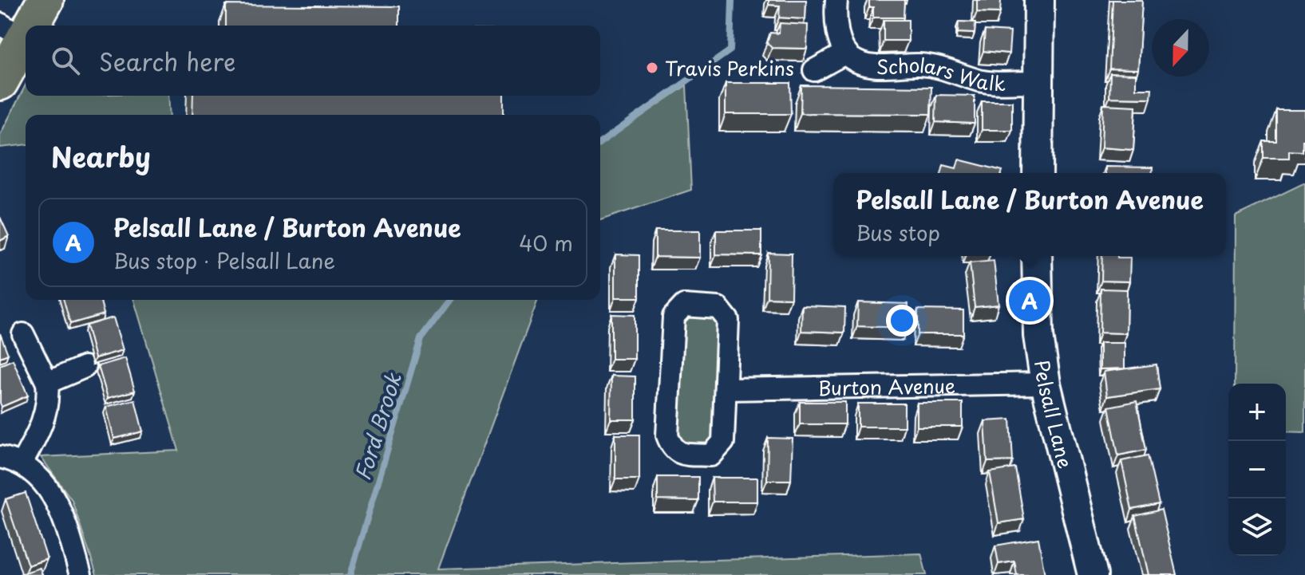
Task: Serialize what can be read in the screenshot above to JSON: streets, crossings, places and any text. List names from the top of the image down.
{
  "streets": {
    "main road": ["Pelsall Lane"],
    "street": ["Scholars Walk", "Burton Avenue"]
  },
  "crossings": [
    ["Burton Avenue", "Pelsall Lane"]
  ],
  "water": ["Ford Brook"],
  "places": ["Travis Perkins"],
  "north": "bottom",
  "page": {
    "search": "Search here",
    "heading": "Nearby",
    "popup": ["Pelsall Lane / Burton Avenue", "Bus stop"],
    "list": [
      {
        "mark": "A",
        "name": "Pelsall Lane / Burton Avenue",
        "note": "Bus stop · Pelsall Lane",
        "value": "40 m"
      }
    ],
    "pins": "A",
    "map_buttons": ["+", "−"]
  }
}
